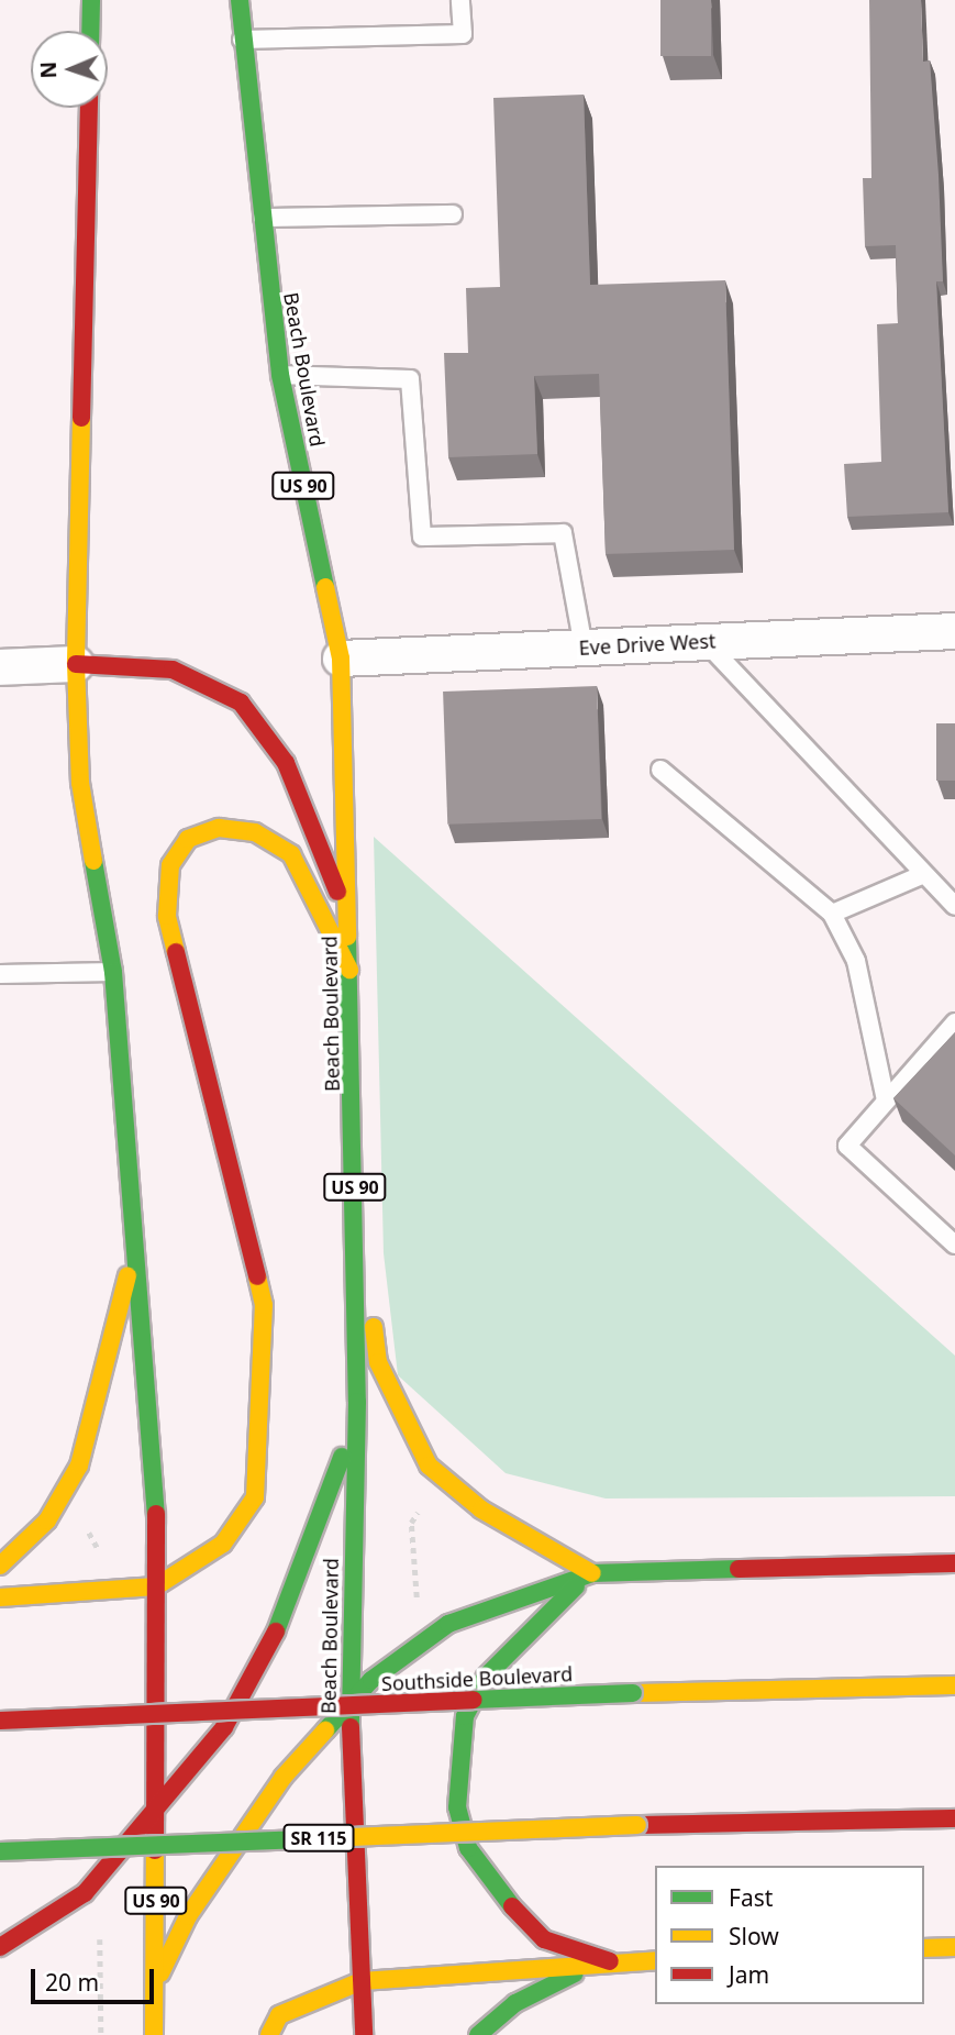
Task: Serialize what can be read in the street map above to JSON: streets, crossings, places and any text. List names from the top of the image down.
{
  "streets": {
    "highway": [
      "Beach Boulevard",
      "US 90",
      "Southside Boulevard",
      "SR 115"
    ],
    "street": ["Eve Drive West"]
  },
  "crossings": [
    ["Beach Boulevard", "Eve Drive West"]
  ],
  "legend": ["Fast", "Slow", "Jam"],
  "scale_bar": "20 m",
  "north": "left"
}
